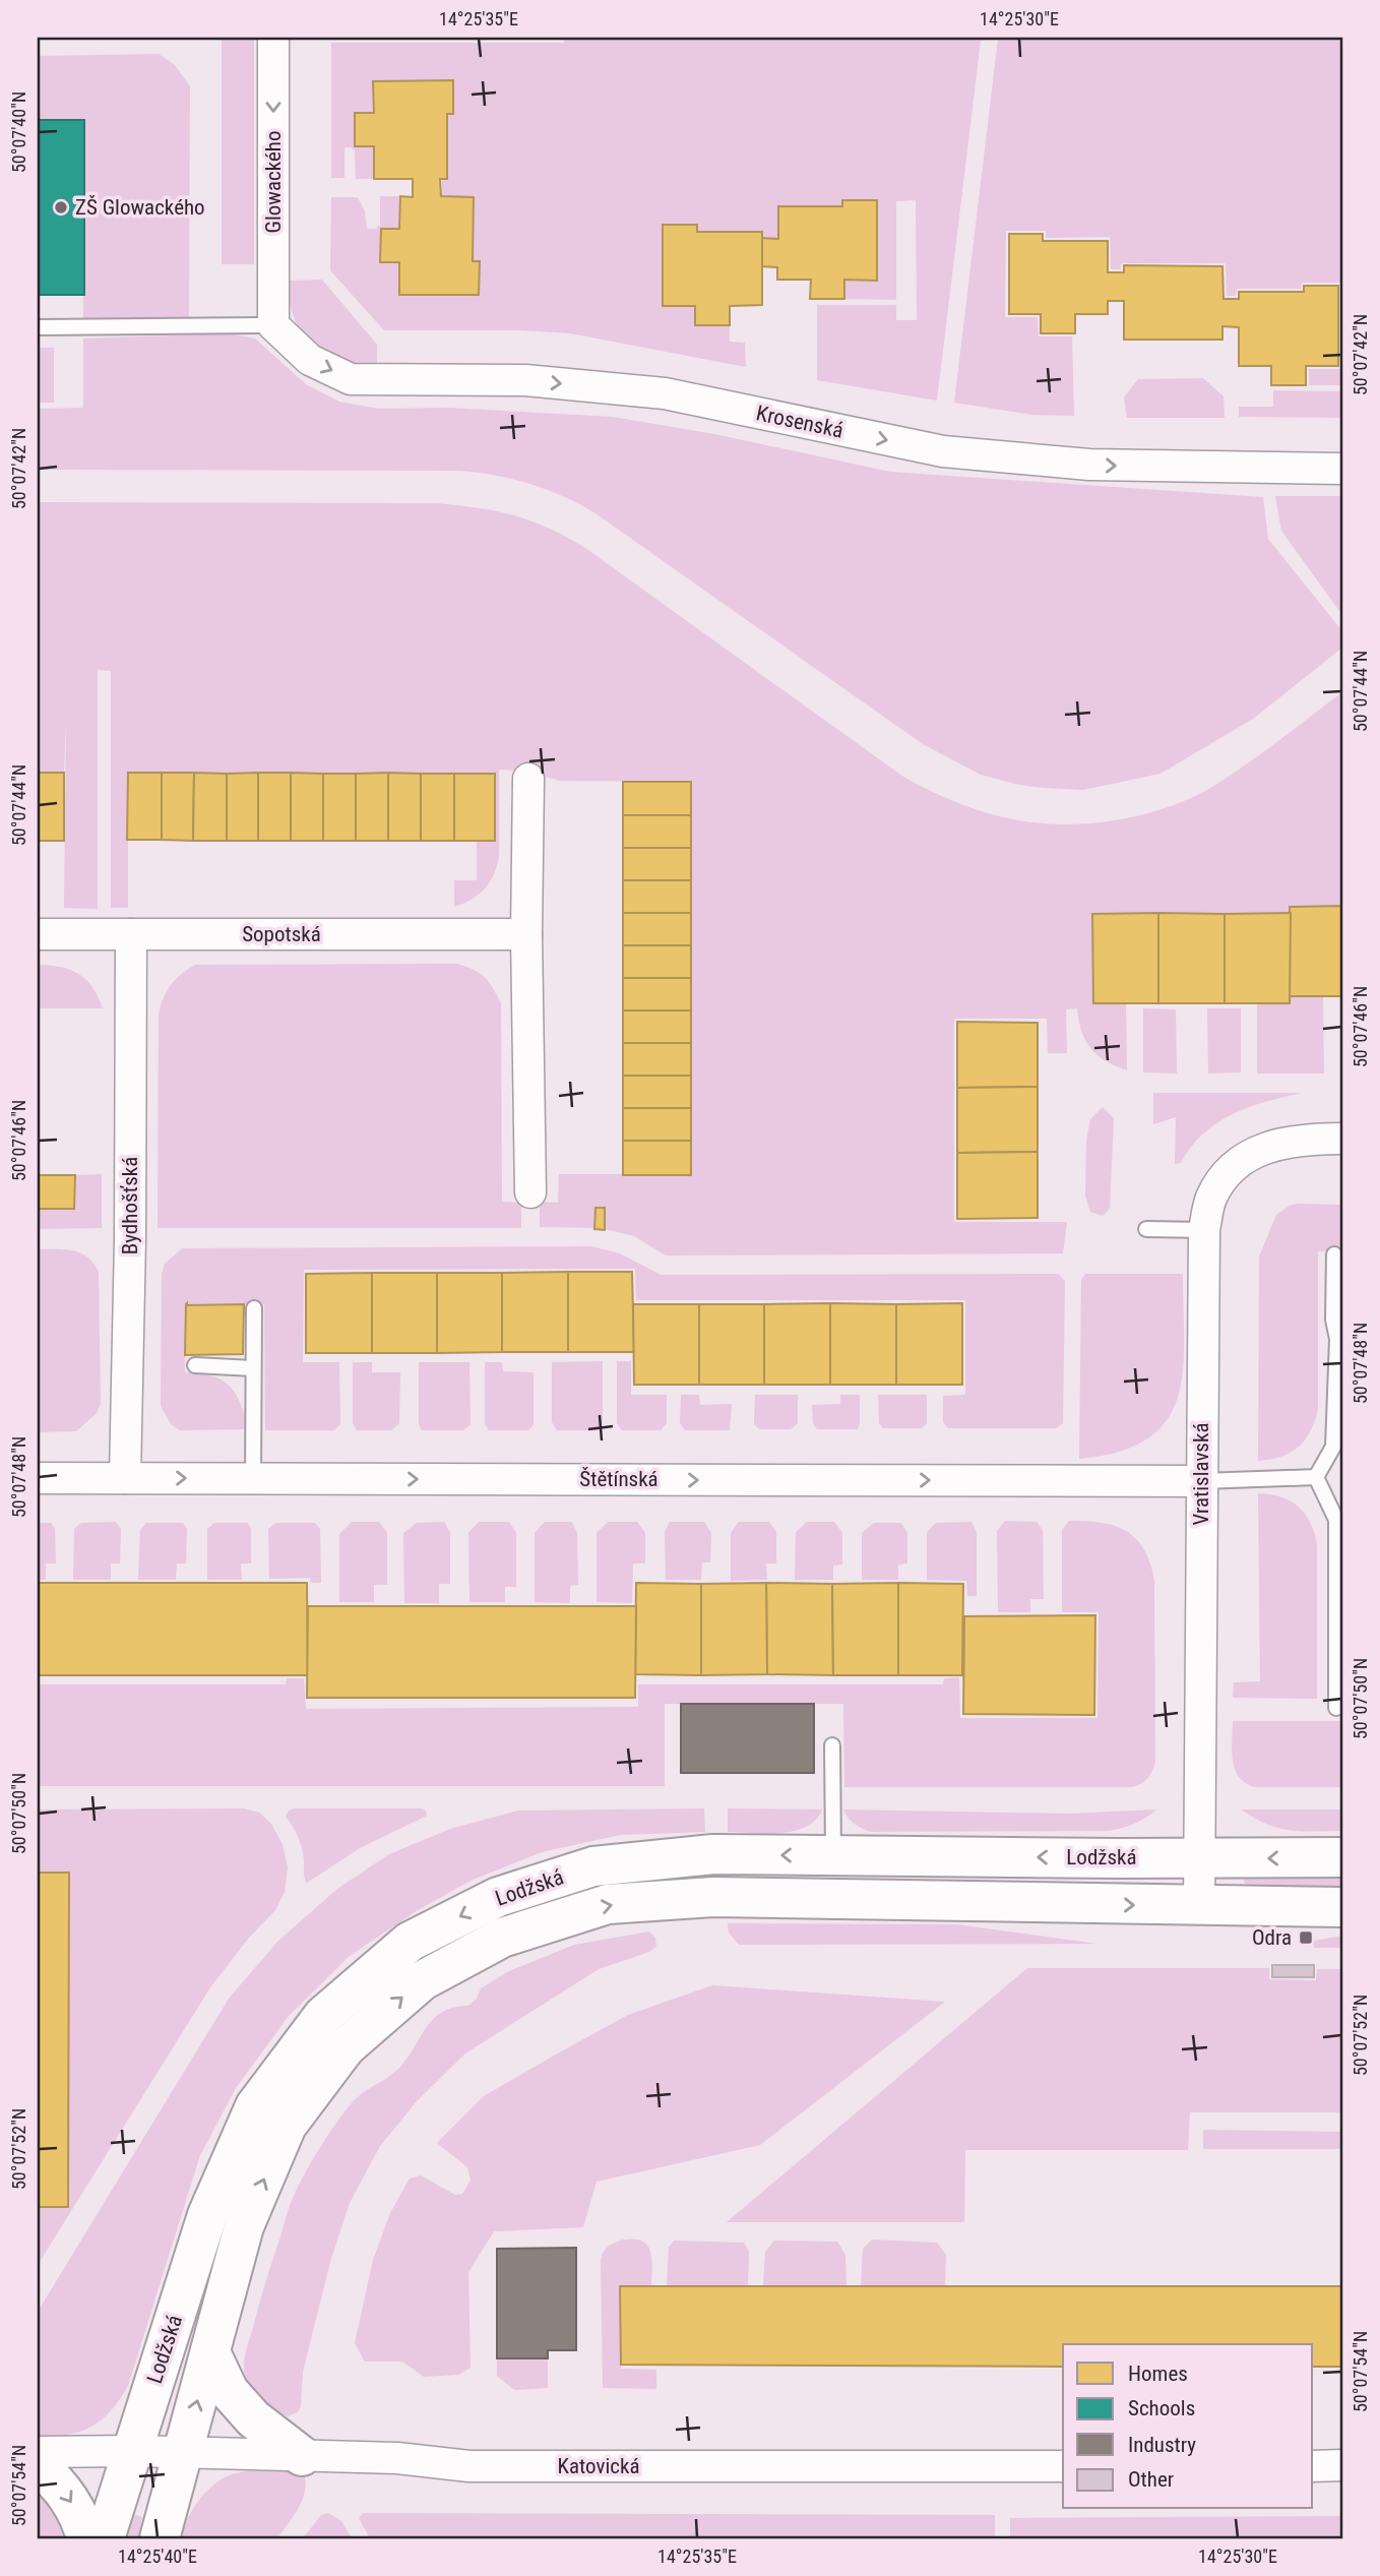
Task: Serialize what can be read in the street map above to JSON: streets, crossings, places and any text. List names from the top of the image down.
{
  "streets": {
    "street": [
      "Glowackého",
      "Krosenská",
      "Sopotská",
      "Bydhošťská",
      "Vratislavská",
      "Štětínská",
      "Lodžská",
      "Katovická"
    ]
  },
  "crossings": [
    ["Glowackého", "Krosenská"],
    ["Sopotská", "Bydhošťská"],
    ["Bydhošťská", "Štětínská"],
    ["Vratislavská", "Štětínská"],
    ["Vratislavská", "Lodžská"],
    ["Lodžská", "Katovická"]
  ],
  "one_way": ["Glowackého", "Krosenská", "Štětínská"],
  "places": {
    "other": ["ZŠ Glowackého"],
    "transit": ["Odra"]
  },
  "legend": [
    "Homes",
    "Schools",
    "Industry",
    "Other"
  ],
  "coordinates": [
    "14°25'35\"E",
    "14°25'30\"E",
    "50°07'40\"N",
    "50°07'42\"N",
    "50°07'44\"N",
    "50°07'46\"N",
    "50°07'48\"N",
    "50°07'50\"N",
    "50°07'52\"N",
    "50°07'54\"N",
    "14°25'40\"E"
  ]
}
